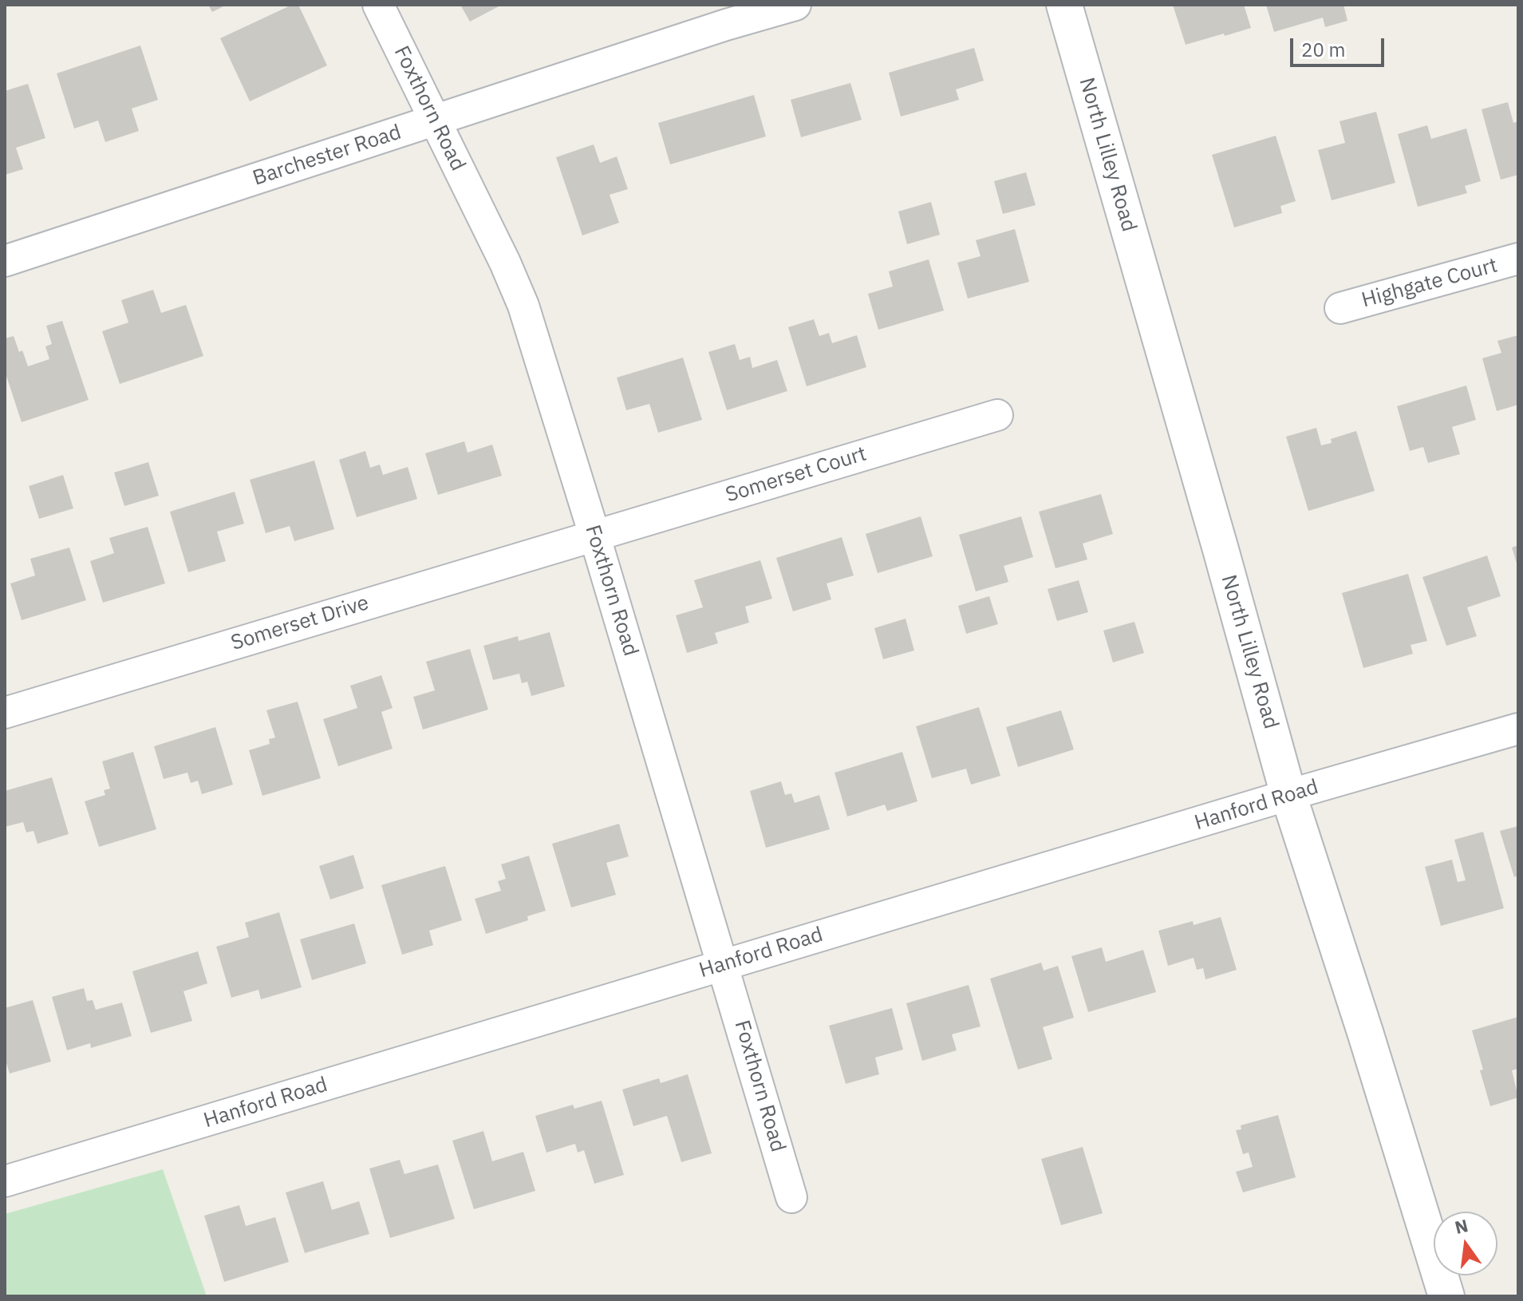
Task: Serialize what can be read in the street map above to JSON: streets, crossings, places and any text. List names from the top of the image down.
{
  "streets": {
    "street": [
      "Foxthorn Road",
      "North Lilley Road",
      "Barchester Road",
      "Highgate Court",
      "Somerset Court",
      "Somerset Drive",
      "Hanford Road"
    ]
  },
  "crossings": [
    ["Foxthorn Road", "Barchester Road"],
    ["Foxthorn Road", "Somerset Court"],
    ["Foxthorn Road", "Somerset Drive"],
    ["Foxthorn Road", "Hanford Road"],
    ["North Lilley Road", "Hanford Road"],
    ["Somerset Court", "Somerset Drive"]
  ],
  "scale_bar": "20 m",
  "north": "top"
}
